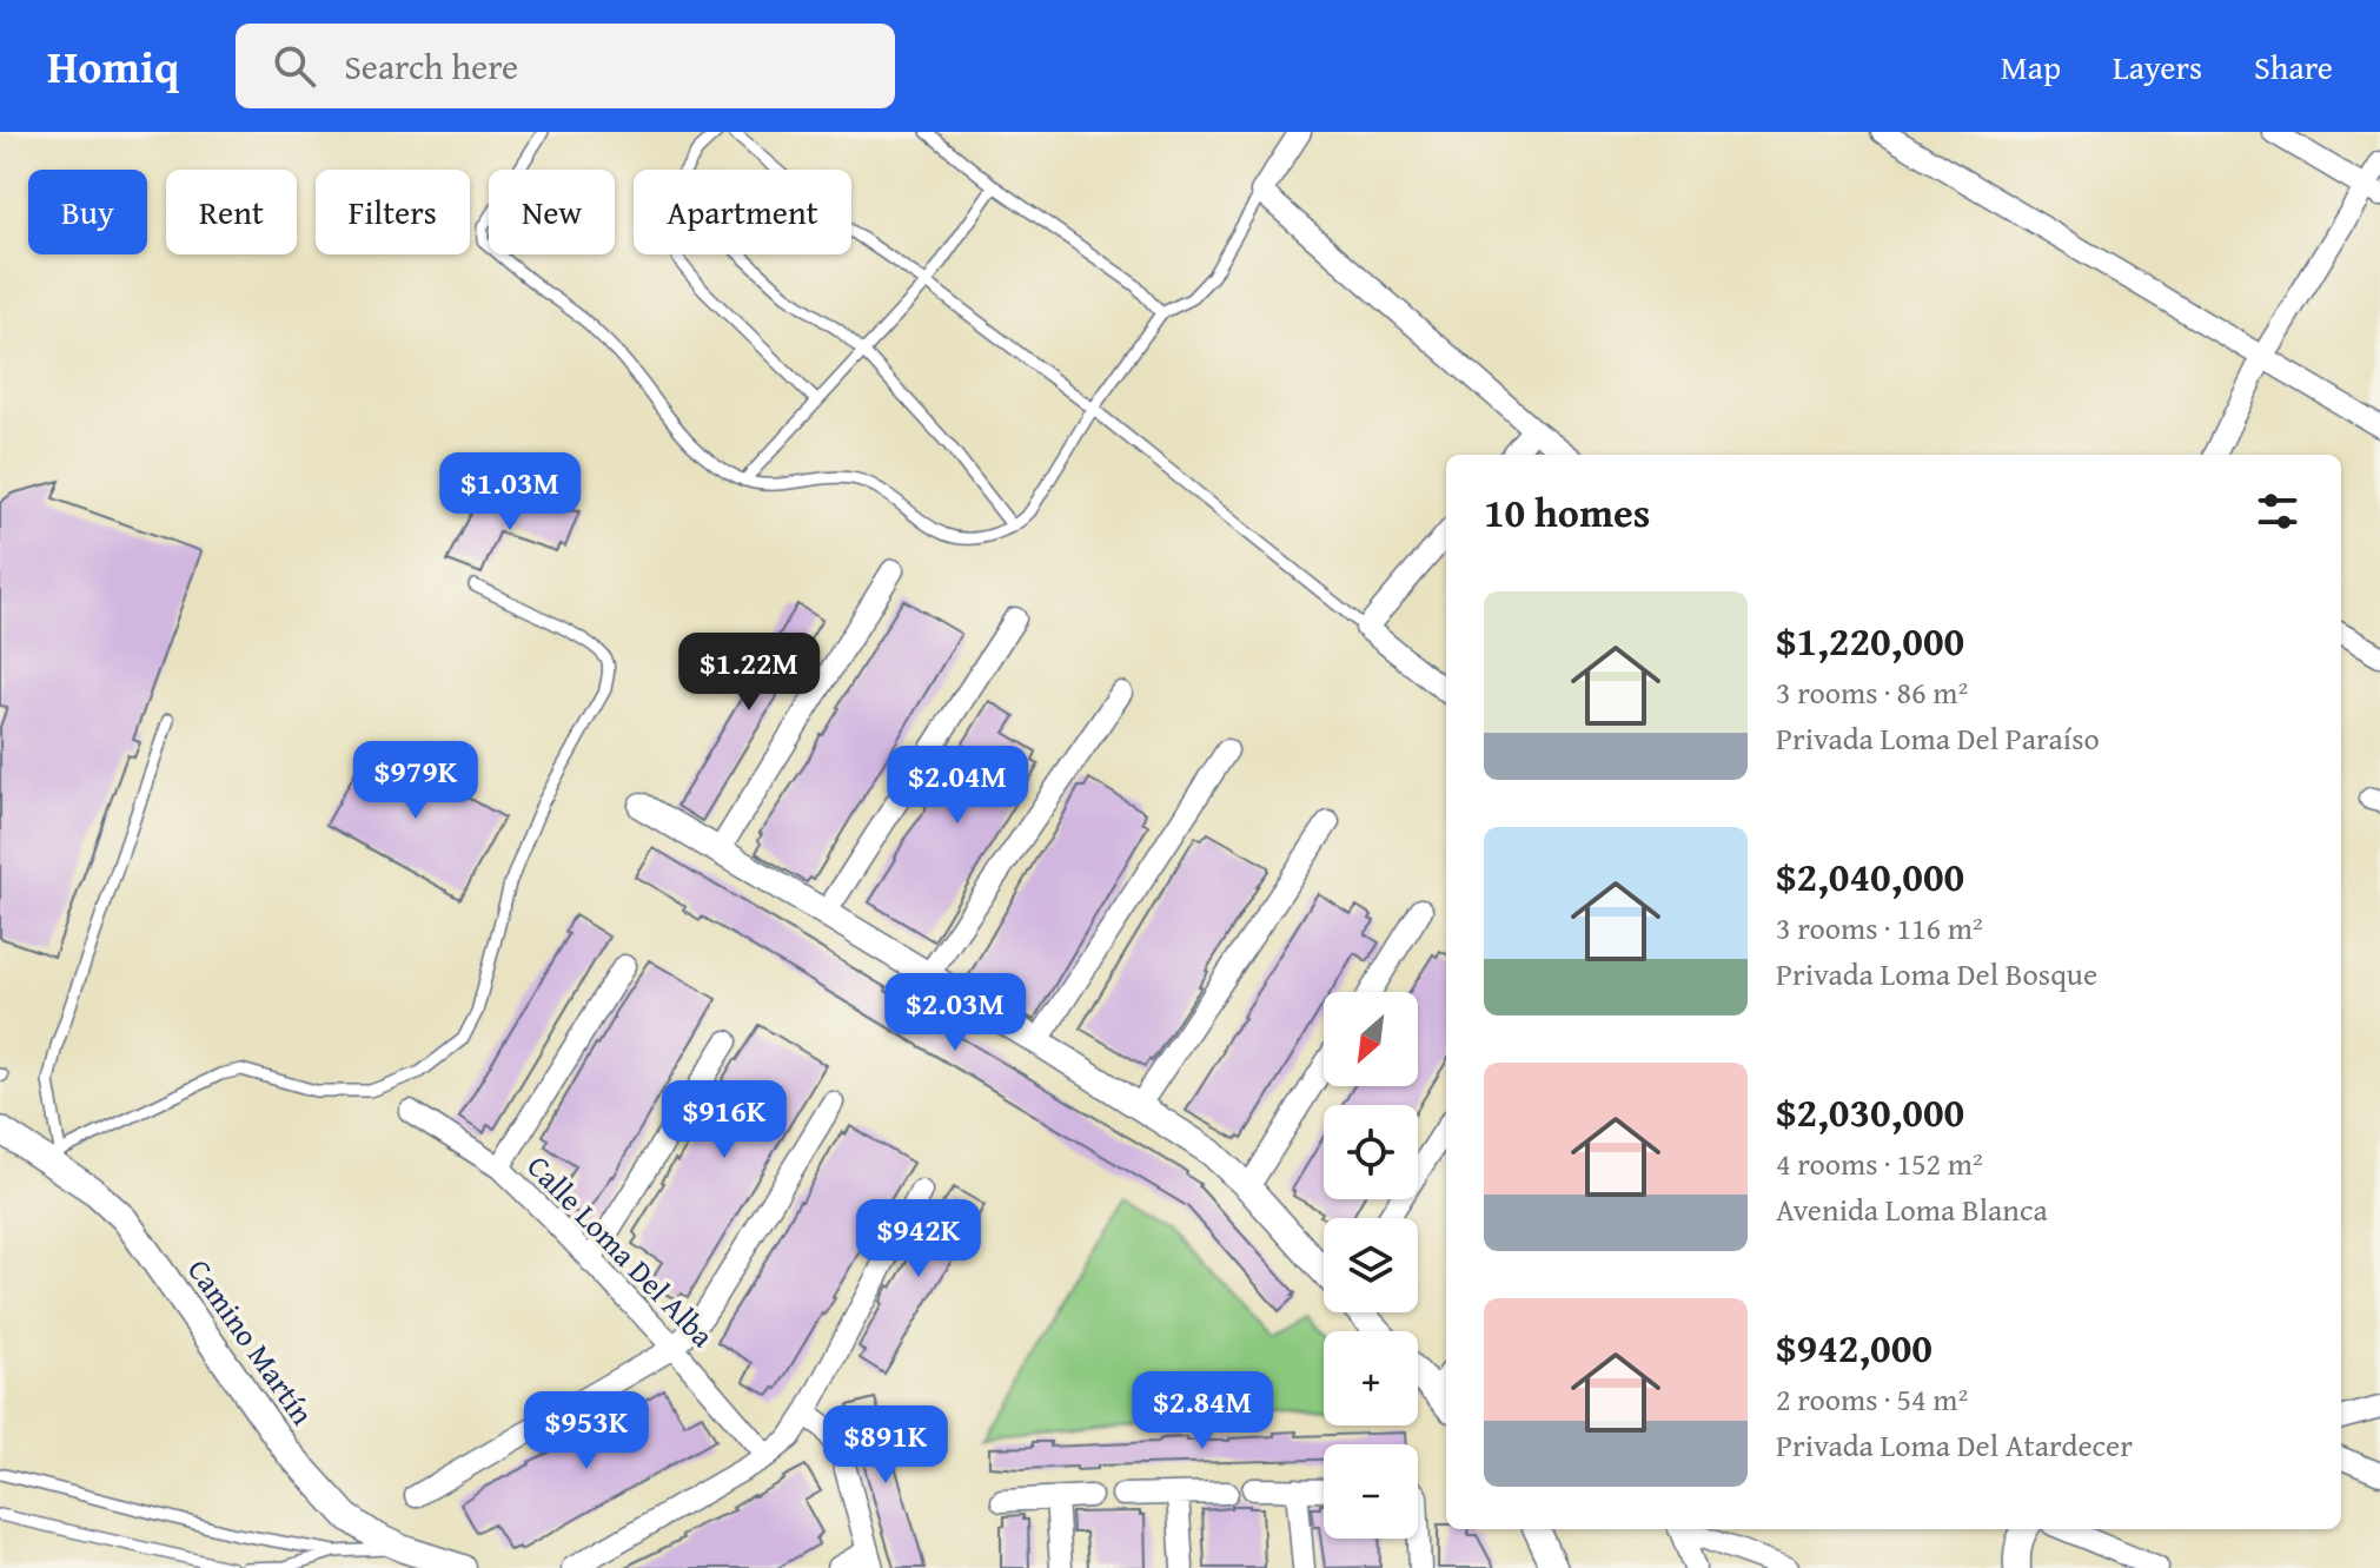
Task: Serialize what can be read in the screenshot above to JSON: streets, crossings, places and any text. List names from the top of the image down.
{
  "streets": {
    "street": ["Calle Loma Del Alba", "Camino Martín"]
  },
  "north": "bottom left",
  "page": {
    "header": "Homiq",
    "search": "Search here",
    "nav": ["Map", "Layers", "Share"],
    "chip": [
      "Buy",
      "Rent",
      "Filters",
      "New",
      "Apartment"
    ],
    "price": [
      "$1.03M",
      "$1.22M",
      "$979K",
      "$2.04M",
      "$2.03M",
      "$916K",
      "$942K",
      "$2.84M",
      "$953K",
      "$891K"
    ],
    "heading": "10 homes",
    "list": [
      {
        "name": "$1,220,000",
        "note": "3 rooms · 86 m² · Privada Loma Del Paraíso"
      },
      {
        "name": "$2,040,000",
        "note": "3 rooms · 116 m² · Privada Loma Del Bosque"
      },
      {
        "name": "$2,030,000",
        "note": "4 rooms · 152 m² · Avenida Loma Blanca"
      },
      {
        "name": "$942,000",
        "note": "2 rooms · 54 m² · Privada Loma Del Atardecer"
      }
    ],
    "map_buttons": ["+", "−"]
  }
}
